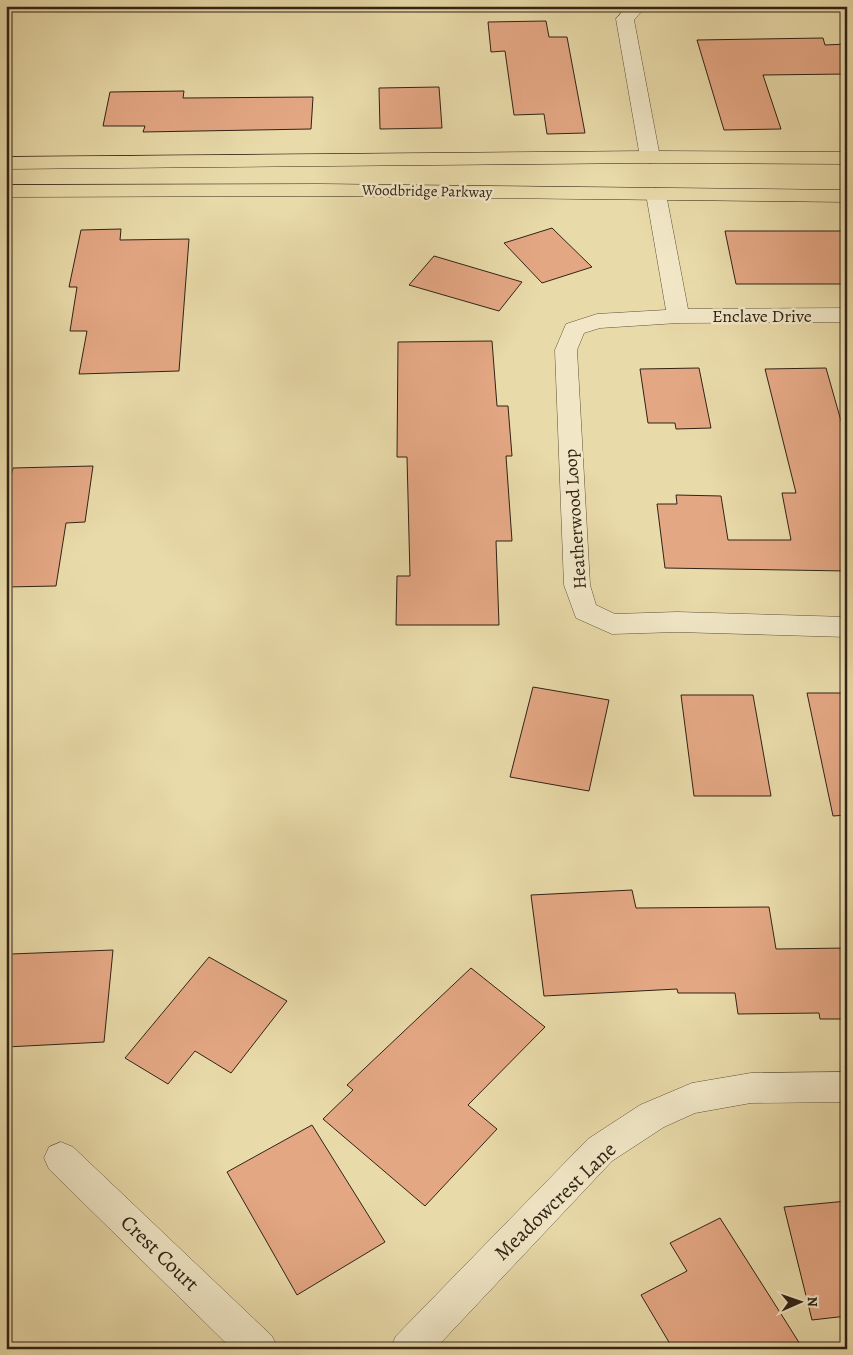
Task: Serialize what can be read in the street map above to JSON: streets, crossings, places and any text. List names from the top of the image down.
{
  "streets": {
    "main road": ["Woodbridge Parkway"],
    "street": [
      "Enclave Drive",
      "Heatherwood Loop",
      "Meadowcrest Lane",
      "Crest Court"
    ]
  },
  "crossings": [
    ["Enclave Drive", "Heatherwood Loop"]
  ],
  "north": "right"
}
